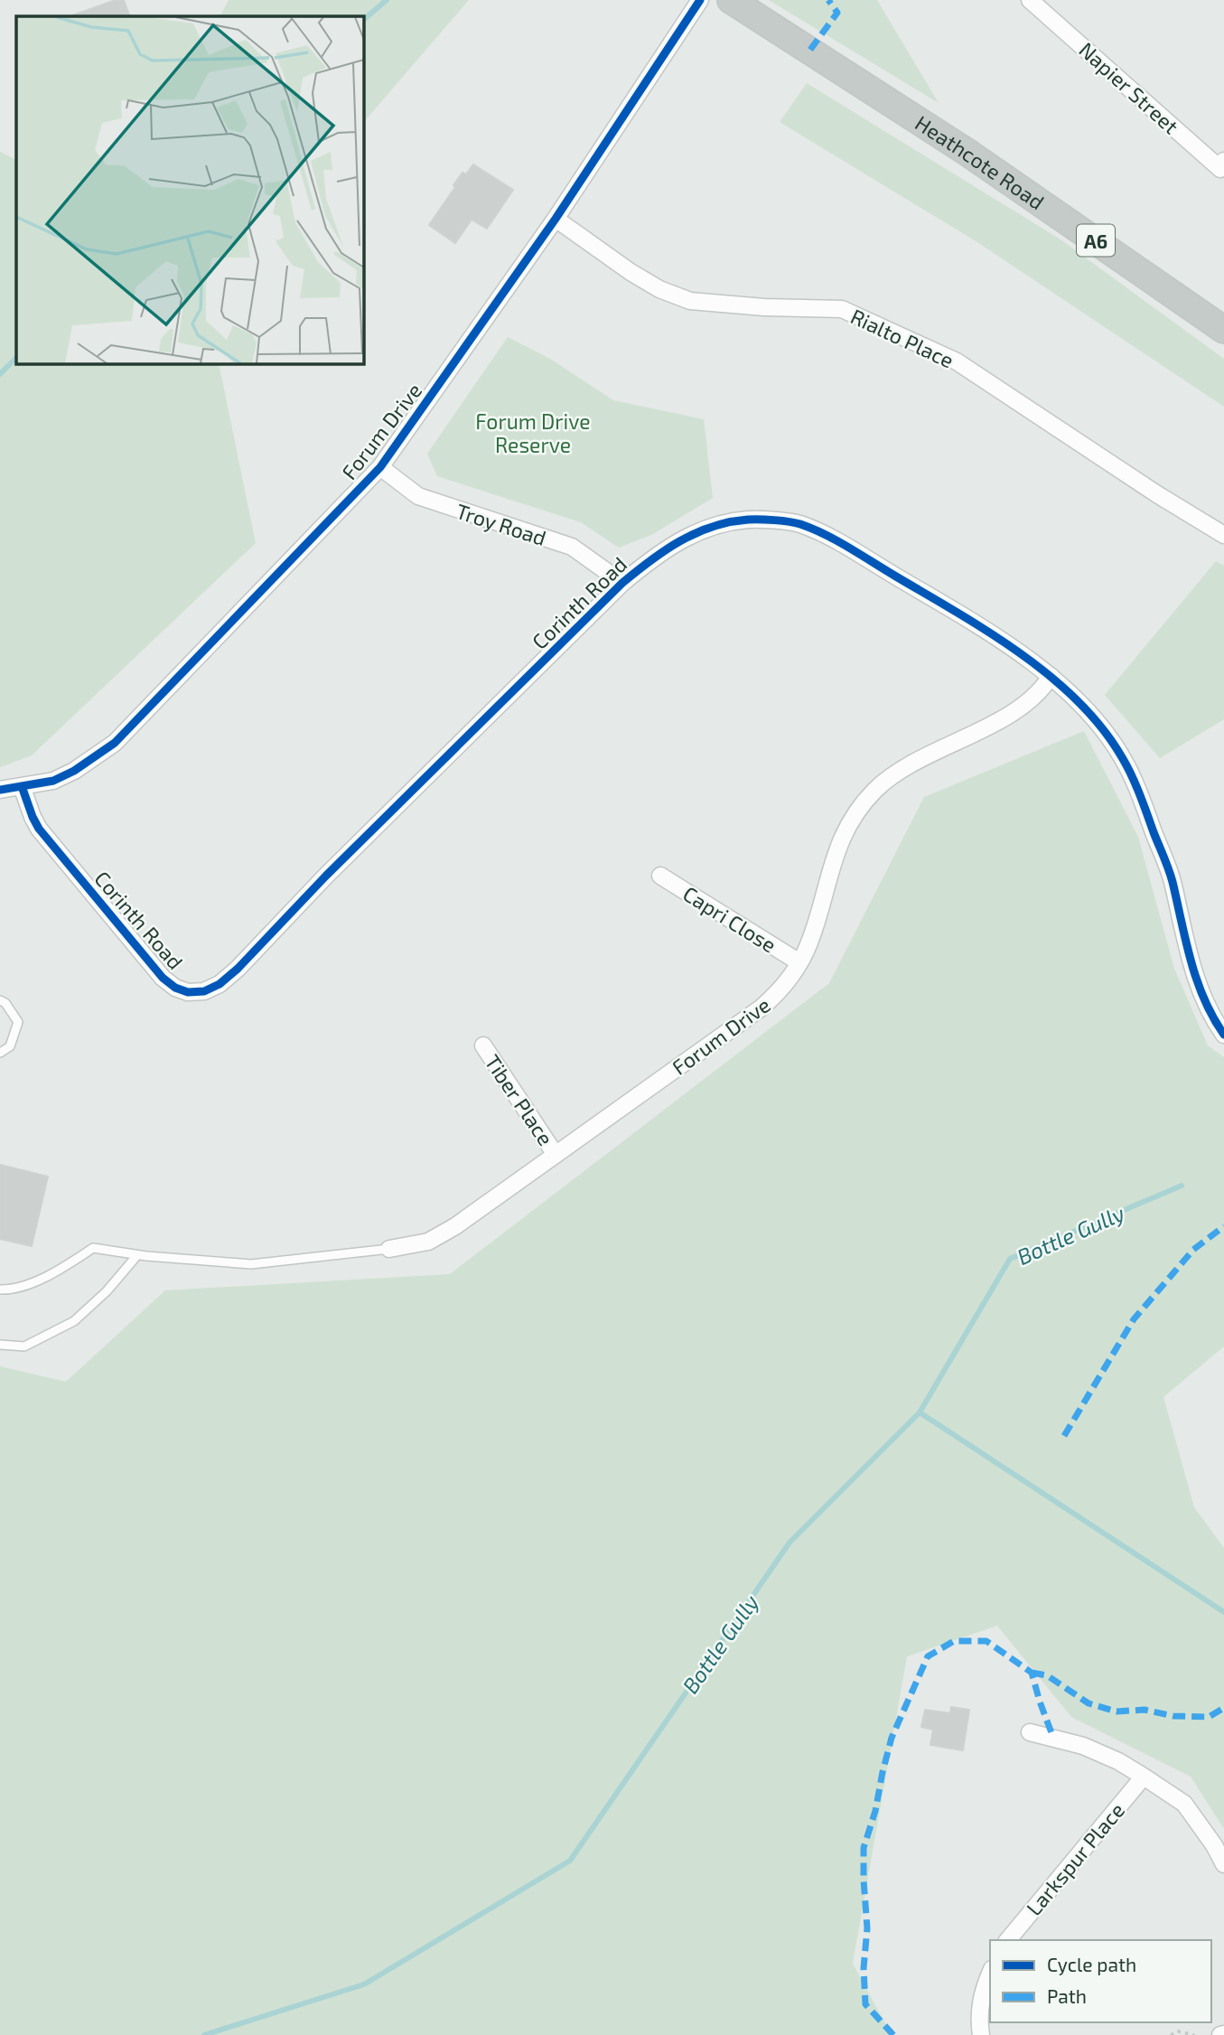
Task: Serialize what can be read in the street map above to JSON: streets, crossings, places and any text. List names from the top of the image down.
{
  "streets": {
    "highway": ["Heathcote Road", "A6"],
    "street": [
      "Napier Street",
      "Rialto Place",
      "Forum Drive",
      "Troy Road",
      "Corinth Road",
      "Capri Close",
      "Tiber Place",
      "Larkspur Place"
    ]
  },
  "crossings": [
    ["Rialto Place", "Forum Drive"],
    ["Forum Drive", "Troy Road"],
    ["Forum Drive", "Corinth Road"],
    ["Forum Drive", "Capri Close"],
    ["Forum Drive", "Tiber Place"],
    ["Troy Road", "Corinth Road"]
  ],
  "water": ["Bottle Gully"],
  "parks": ["Forum Drive Reserve"],
  "legend": ["Cycle path", "Path"]
}
